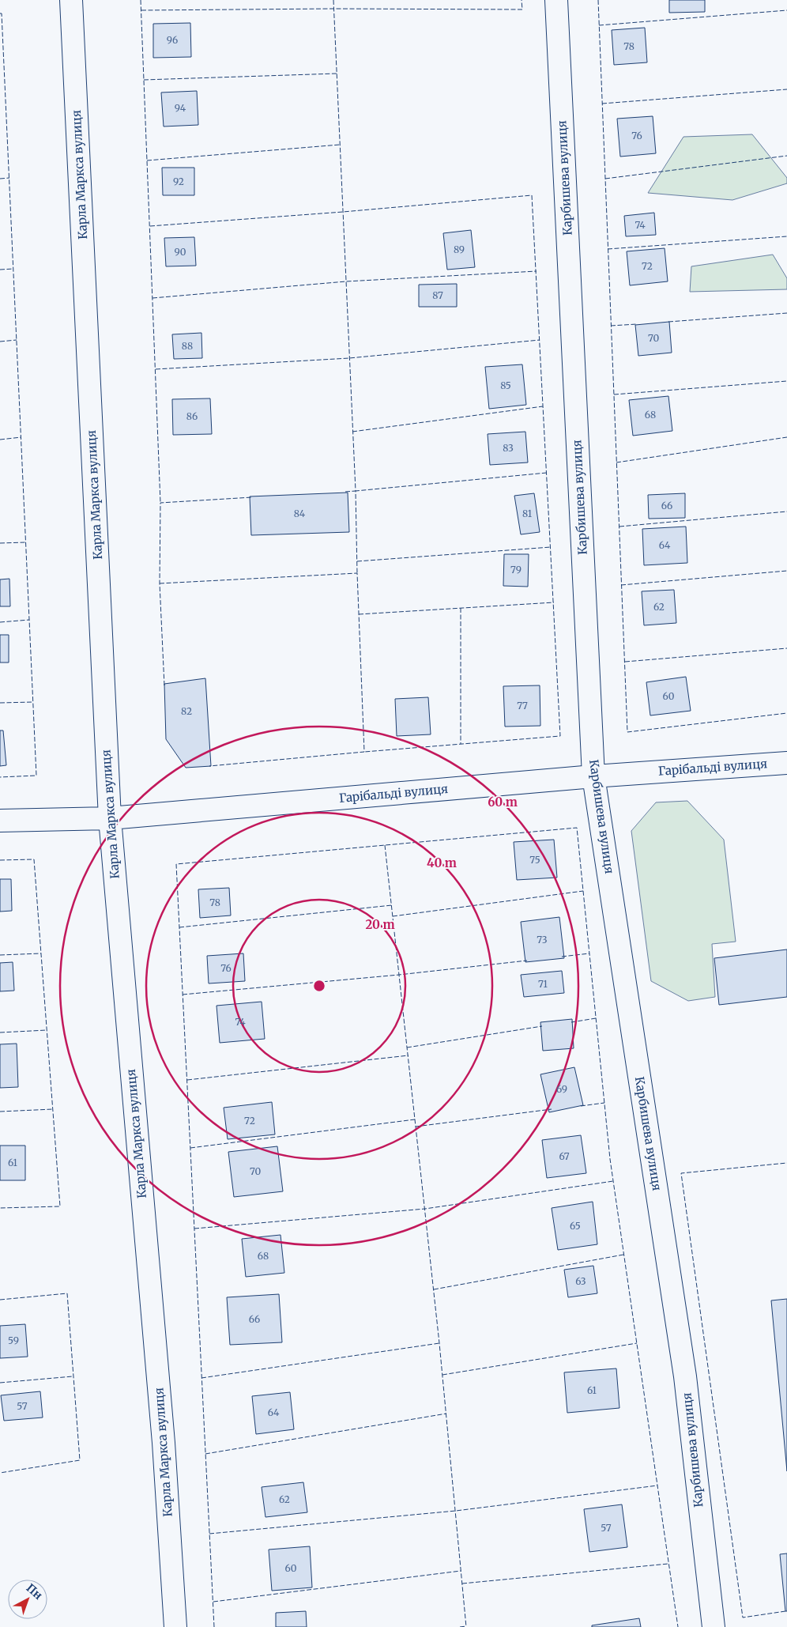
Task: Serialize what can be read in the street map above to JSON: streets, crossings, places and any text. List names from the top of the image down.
{
  "streets": {
    "street": ["Карла Маркса вулиця", "Карбишева вулиця", "Гарібальді вулиця"]
  },
  "crossings": [
    ["Карла Маркса вулиця", "Гарібальді вулиця"],
    ["Карбишева вулиця", "Гарібальді вулиця"]
  ],
  "house_numbers": [
    "96",
    "78",
    "94",
    "76",
    "92",
    "74",
    "89",
    "90",
    "72",
    "87",
    "70",
    "88",
    "85",
    "68",
    "86",
    "83",
    "66",
    "84",
    "81",
    "64",
    "79",
    "62",
    "60",
    "77",
    "82",
    "75",
    "78",
    "73",
    "76",
    "71",
    "74",
    "69",
    "72",
    "67",
    "61",
    "70",
    "65",
    "68",
    "63",
    "66",
    "59",
    "61",
    "57",
    "64",
    "62",
    "57",
    "60"
  ],
  "north": "top right",
  "rings": ["60 m", "40 m", "20 m"]
}
